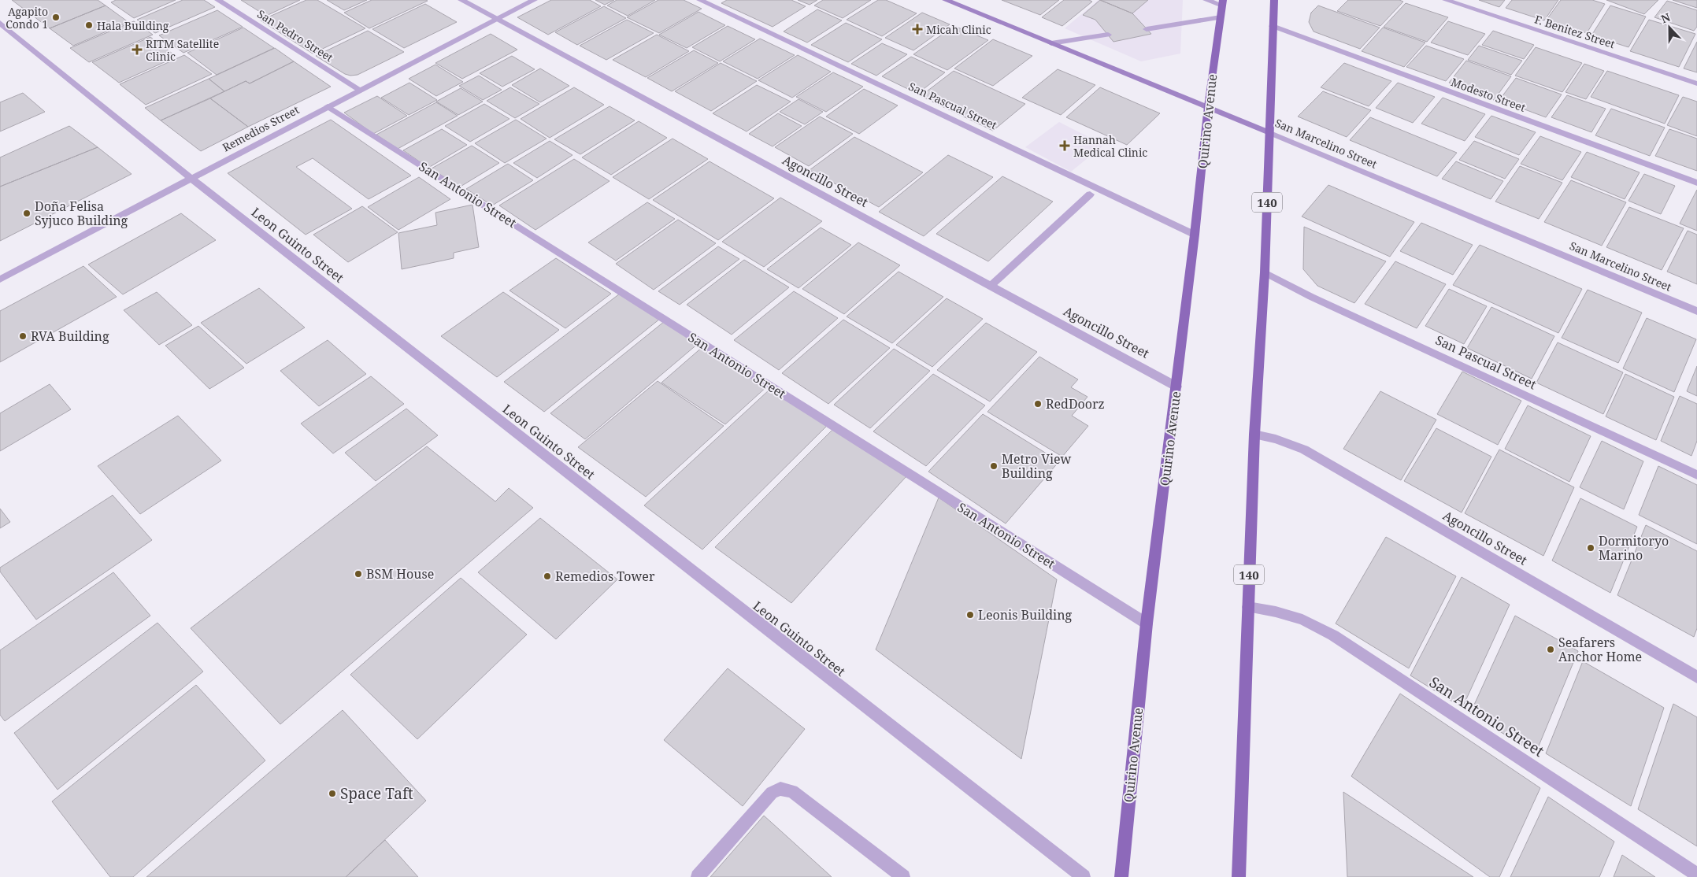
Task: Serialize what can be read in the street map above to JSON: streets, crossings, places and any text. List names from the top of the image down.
{
  "streets": {
    "main road": ["Quirino Avenue", "San Marcelino Street", "140"],
    "street": [
      "F. Benitez Street",
      "San Pedro Street",
      "Modesto Street",
      "San Pascual Street",
      "Remedios Street",
      "Agoncillo Street",
      "San Antonio Street",
      "Leon Guinto Street"
    ]
  },
  "crossings": [
    ["San Pedro Street", "Remedios Street"],
    ["Modesto Street", "140"],
    ["San Pascual Street", "Quirino Avenue"],
    ["San Pascual Street", "140"],
    ["Quirino Avenue", "San Marcelino Street"],
    ["Quirino Avenue", "Agoncillo Street"],
    ["Quirino Avenue", "San Antonio Street"],
    ["Remedios Street", "Agoncillo Street"],
    ["Remedios Street", "San Antonio Street"],
    ["Remedios Street", "Leon Guinto Street"],
    ["San Marcelino Street", "140"],
    ["Agoncillo Street", "140"],
    ["San Antonio Street", "140"]
  ],
  "places": {
    "other": [
      "Agapito Condo 1",
      "Hala Building",
      "Doña Felisa Syjuco Building",
      "RVA Building",
      "RedDoorz",
      "Metro View Building",
      "Dormitoryo Marino",
      "BSM House",
      "Remedios Tower",
      "Leonis Building",
      "Seafarers Anchor Home",
      "Space Taft"
    ],
    "health": ["Micah Clinic", "RITM Satellite Clinic", "Hannah Medical Clinic"]
  },
  "north": "top"
}
